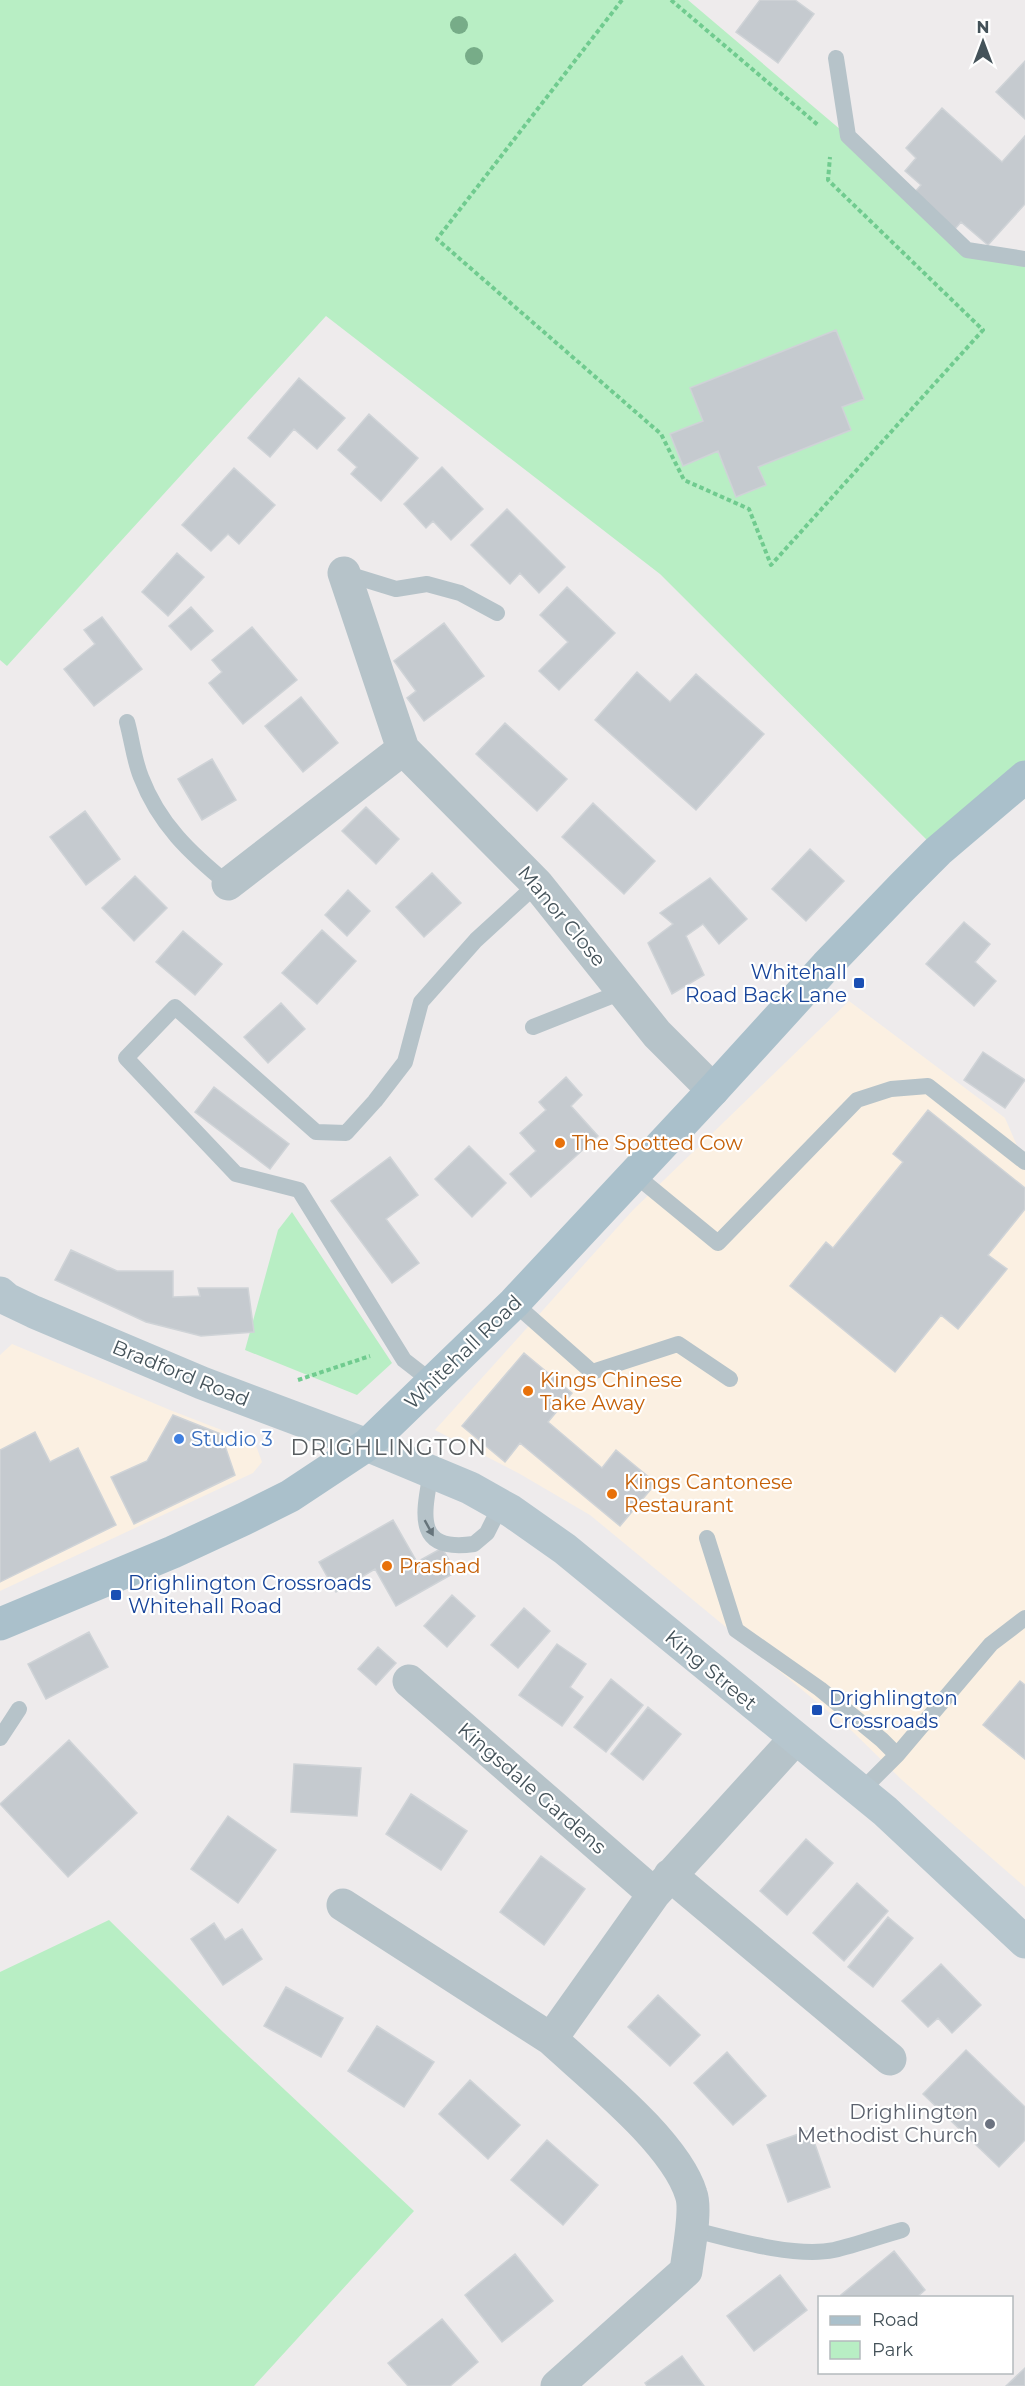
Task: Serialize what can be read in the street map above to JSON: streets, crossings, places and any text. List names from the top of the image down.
{
  "streets": {
    "main road": ["Whitehall Road", "Bradford Road", "King Street"],
    "street": ["Manor Close", "Kingsdale Gardens"]
  },
  "crossings": [
    ["Manor Close", "Whitehall Road"],
    ["Whitehall Road", "Bradford Road"],
    ["Whitehall Road", "King Street"],
    ["Bradford Road", "King Street"]
  ],
  "districts": ["DRIGHLINGTON"],
  "places": {
    "transit": ["Whitehall Road Back Lane", "Drighlington Crossroads Whitehall Road", "Drighlington Crossroads"],
    "other": [
      "The Spotted Cow",
      "Kings Chinese Take Away",
      "Studio 3",
      "Kings Cantonese Restaurant",
      "Prashad",
      "Drighlington Methodist Church"
    ]
  },
  "legend": ["Road", "Park"],
  "north": "top"
}
